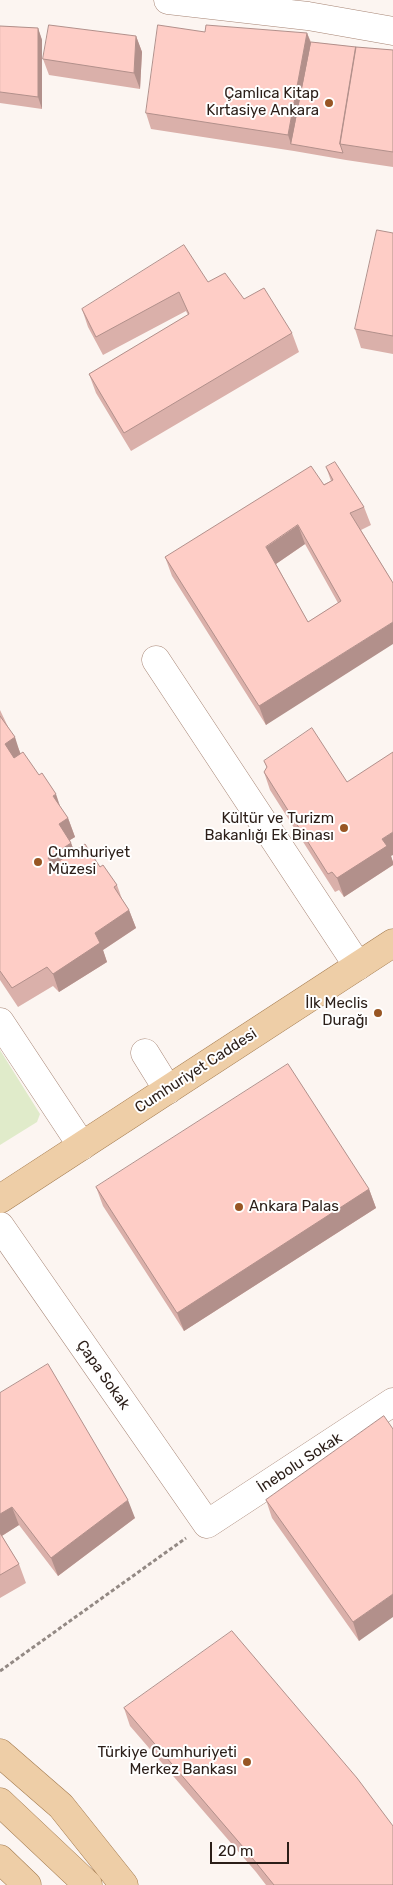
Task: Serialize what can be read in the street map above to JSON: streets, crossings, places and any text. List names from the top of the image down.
{
  "streets": {
    "main road": ["Cumhuriyet Caddesi"],
    "street": ["Çapa Sokak", "İnebolu Sokak"]
  },
  "crossings": [
    ["Çapa Sokak", "İnebolu Sokak"]
  ],
  "places": [
    "Çamlıca Kitap Kırtasiye Ankara",
    "Kültür ve Turizm Bakanlığı Ek Binası",
    "Cumhuriyet Müzesi",
    "İlk Meclis Durağı",
    "Ankara Palas",
    "Türkiye Cumhuriyeti Merkez Bankası"
  ],
  "scale_bar": "20 m"
}
